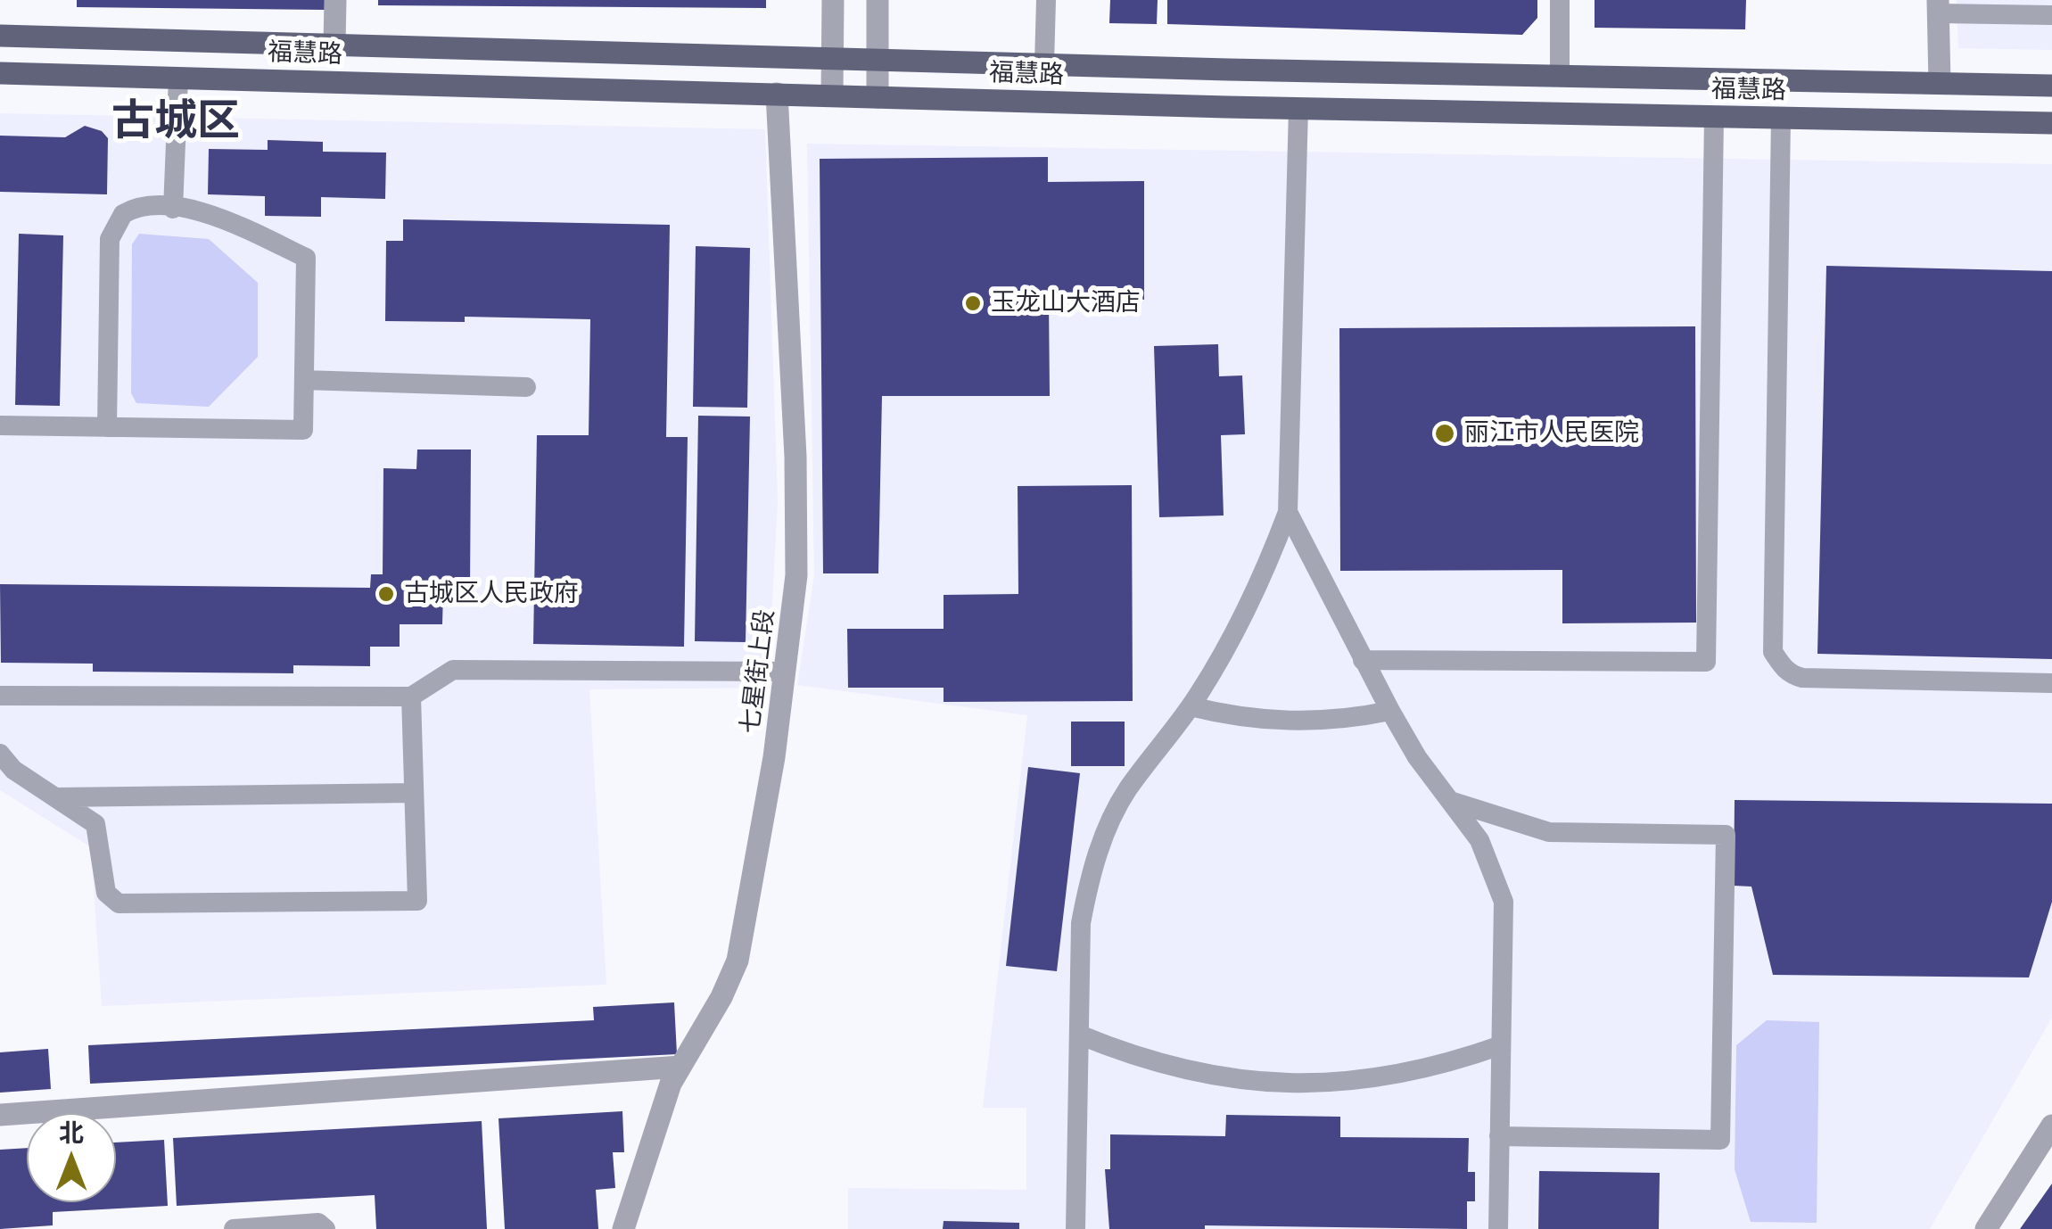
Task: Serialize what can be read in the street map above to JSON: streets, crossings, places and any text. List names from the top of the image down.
{
  "streets": {
    "main road": ["福慧路"],
    "street": ["七星街上段"]
  },
  "crossings": [
    ["福慧路", "七星街上段"]
  ],
  "districts": ["古城区"],
  "places": ["玉龙山大酒店", "丽江市人民医院", "古城区人民政府"],
  "north": "top"
}
